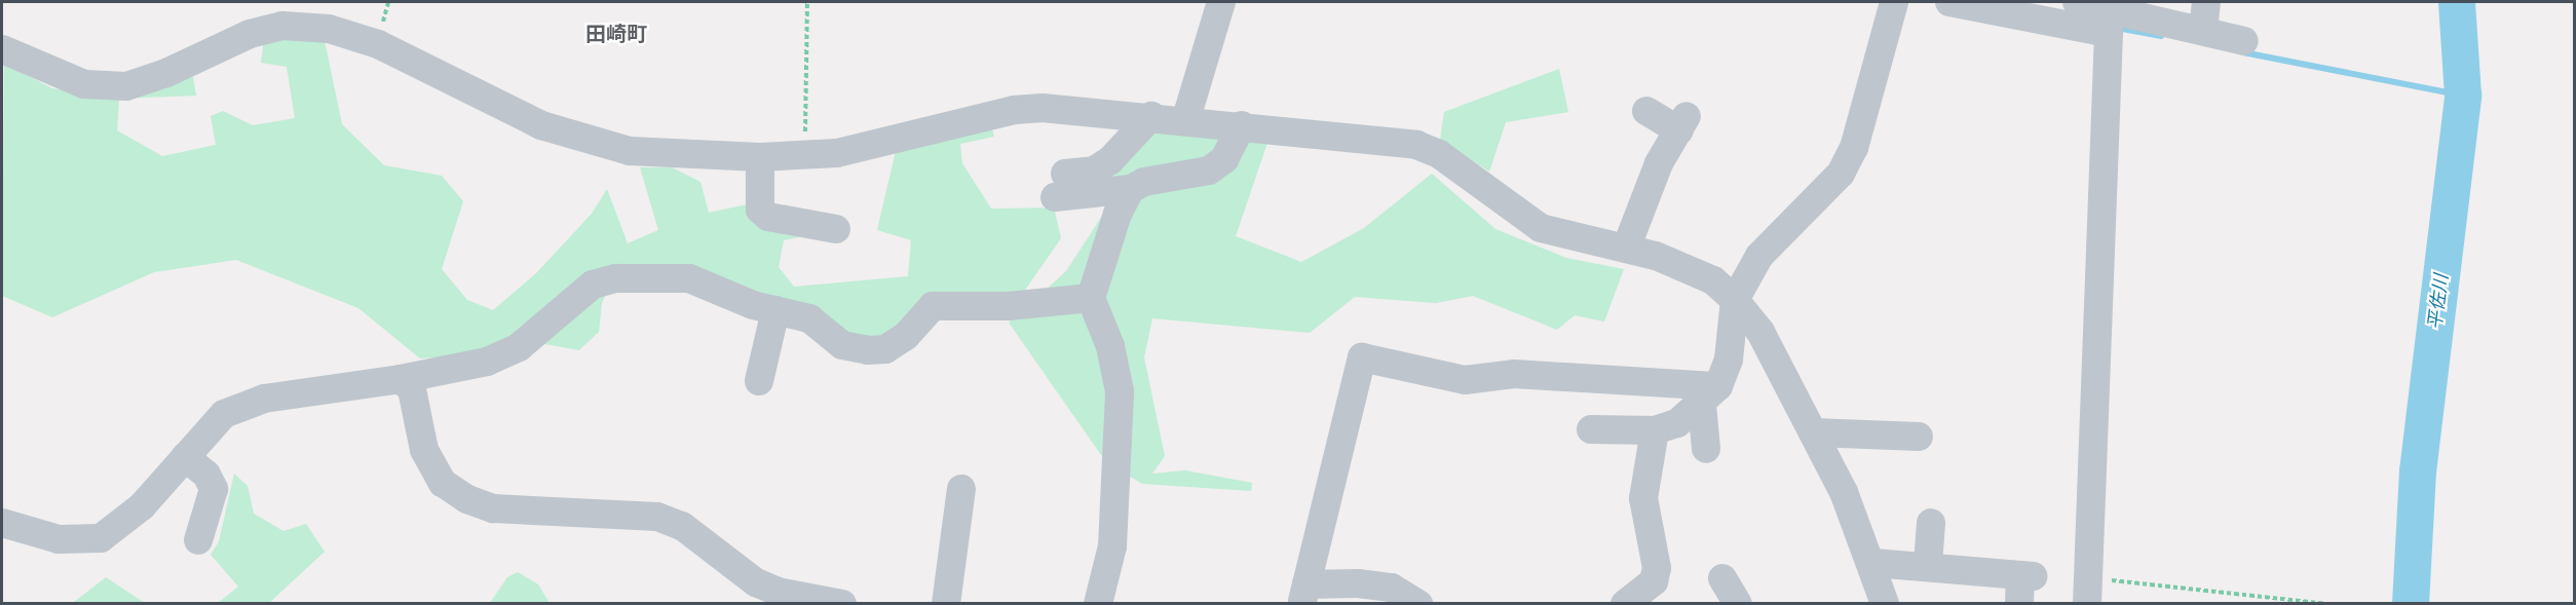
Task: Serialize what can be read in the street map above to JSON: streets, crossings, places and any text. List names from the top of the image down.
{
  "districts": ["田崎町"],
  "water": ["平佐川"]
}
